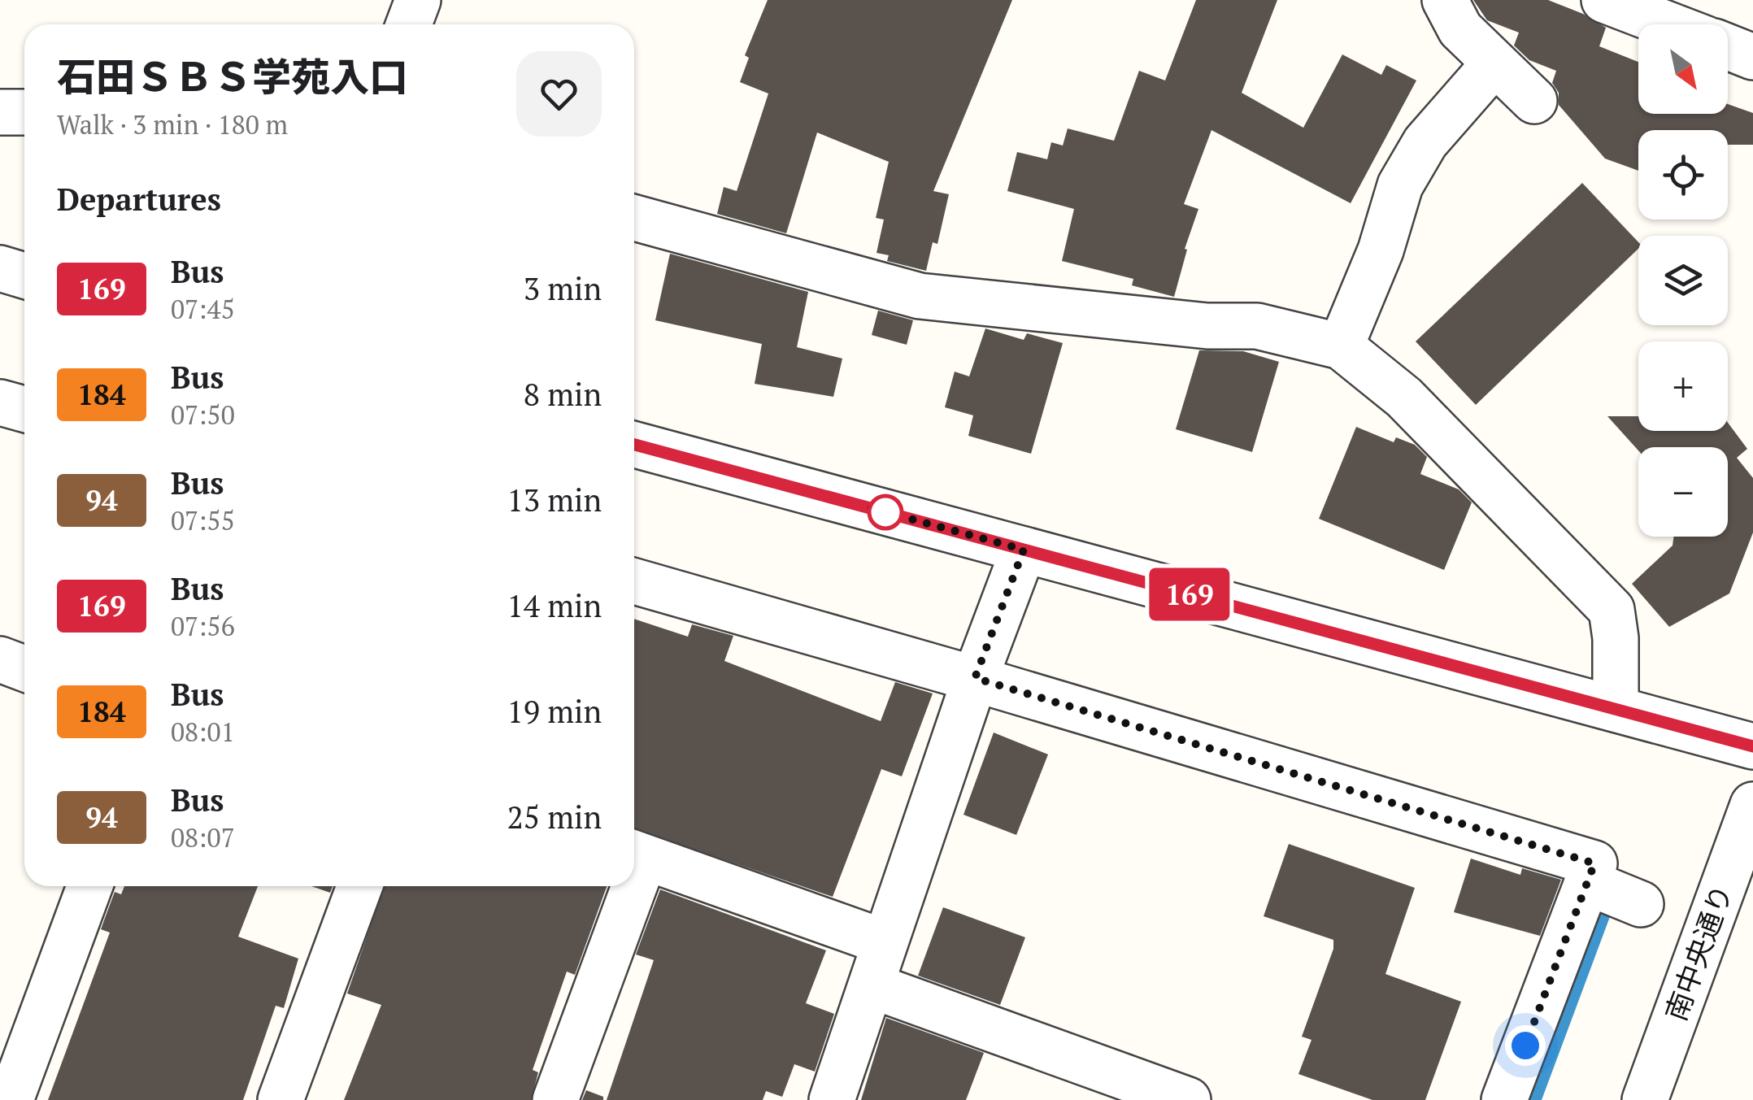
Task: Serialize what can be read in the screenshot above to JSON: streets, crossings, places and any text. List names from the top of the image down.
{
  "streets": {
    "street": ["南中央通り"]
  },
  "lines": ["bus line 169"],
  "north": "bottom right",
  "page": {
    "on_map": "169",
    "map_buttons": ["+", "−"],
    "heading": [
      ["石田ＳＢＳ学苑入口", "Walk · 3 min · 180 m"],
      "Departures"
    ],
    "list": [
      {
        "mark": "169",
        "name": "Bus",
        "note": "07:45",
        "value": "3 min"
      },
      {
        "mark": "184",
        "name": "Bus",
        "note": "07:50",
        "value": "8 min"
      },
      {
        "mark": "94",
        "name": "Bus",
        "note": "07:55",
        "value": "13 min"
      },
      {
        "mark": "169",
        "name": "Bus",
        "note": "07:56",
        "value": "14 min"
      },
      {
        "mark": "184",
        "name": "Bus",
        "note": "08:01",
        "value": "19 min"
      },
      {
        "mark": "94",
        "name": "Bus",
        "note": "08:07",
        "value": "25 min"
      }
    ]
  }
}
